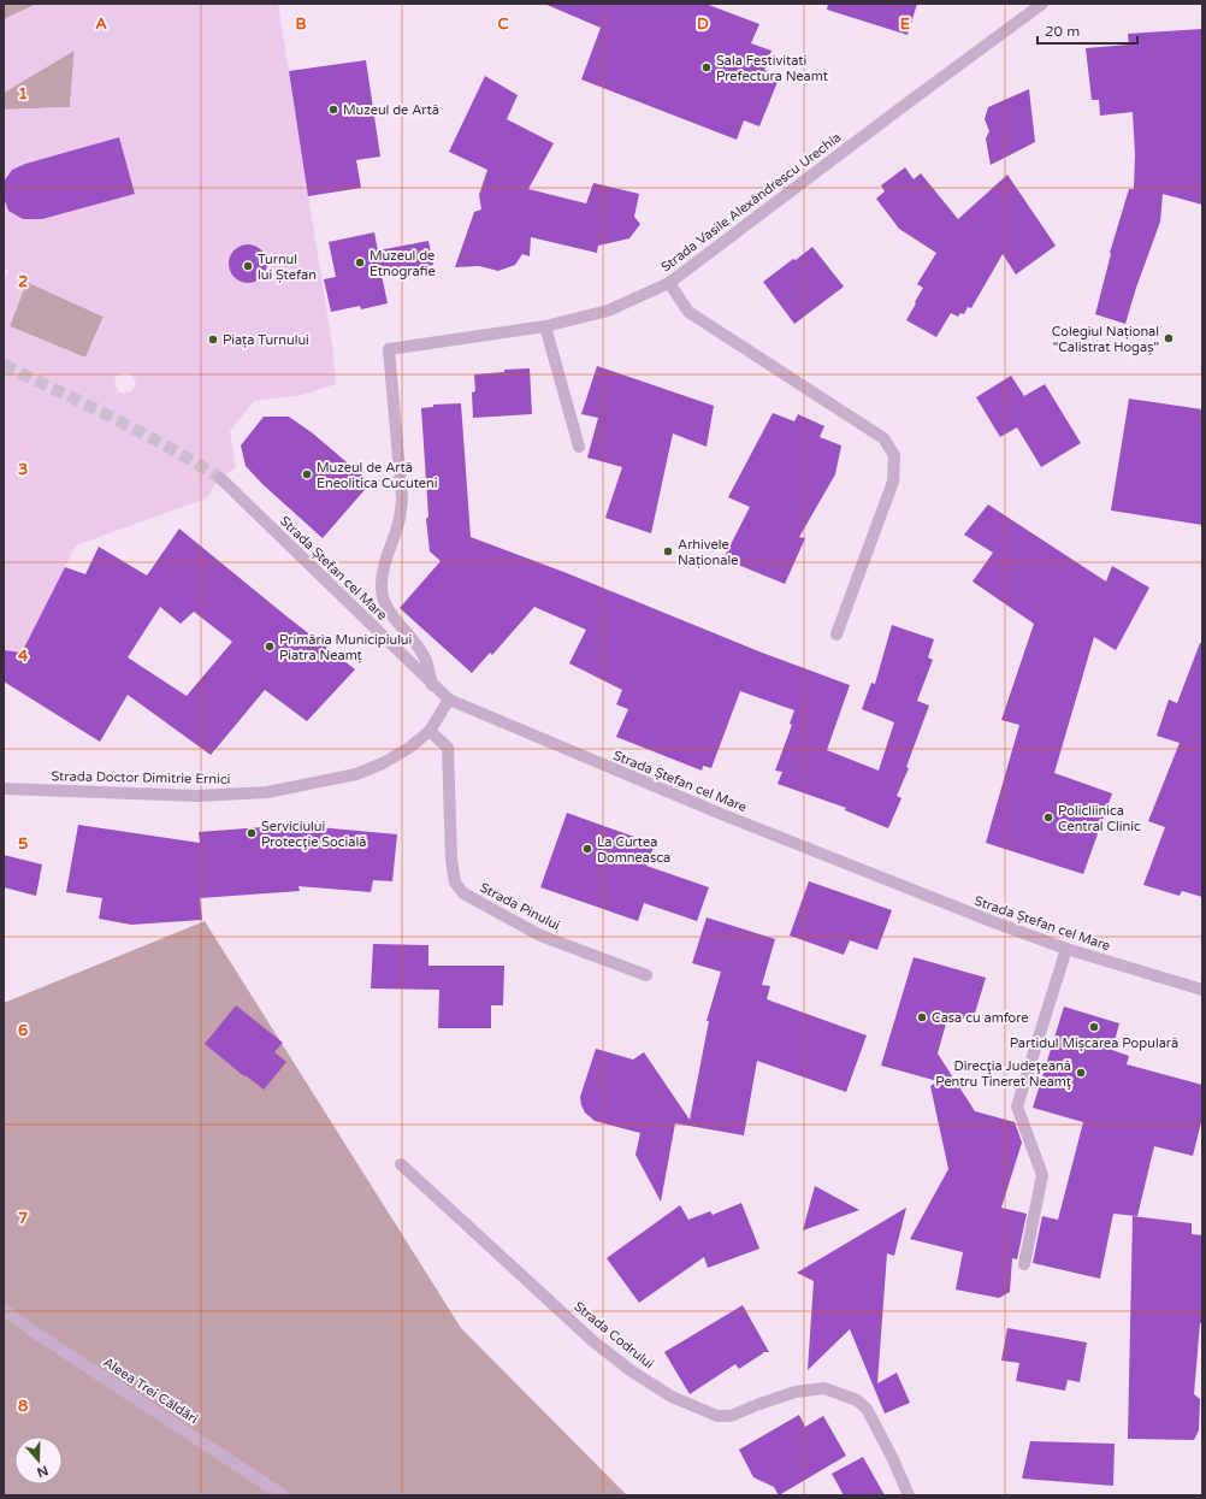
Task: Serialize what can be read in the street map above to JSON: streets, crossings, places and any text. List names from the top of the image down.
{
  "streets": {
    "street": [
      "Strada Vasile Alexăndrescu Urechia",
      "Strada Ștefan cel Mare",
      "Strada Doctor Dimitrie Ernici",
      "Strada Pinului",
      "Strada Codrului",
      "Aleea Trei Căldări"
    ]
  },
  "crossings": [
    ["Strada Vasile Alexăndrescu Urechia", "Strada Ștefan cel Mare"],
    ["Strada Ștefan cel Mare", "Strada Doctor Dimitrie Ernici"],
    ["Strada Doctor Dimitrie Ernici", "Strada Pinului"]
  ],
  "places": [
    "Sala Festivitati Prefectura Neamt",
    "Muzeul de Artă",
    "Muzeul de Etnografie",
    "Turnul lui Ștefan",
    "Colegiul Național \"Calistrat Hogaș\"",
    "Piața Turnului",
    "Muzeul de Artă Eneolitica Cucuteni",
    "Arhivele Naționale",
    "Primăria Municipiului Piatra Neamț",
    "Policliinica Central Clinic",
    "Serviciului Protecţie Socială",
    "La Curtea Domneasca",
    "Casa cu amfore",
    "Partidul Mișcarea Populară",
    "Direcţia Judeţeană Pentru Tineret Neamţ"
  ],
  "scale_bar": "20 m",
  "north": "bottom",
  "grid": {
    "columns": [
      "A",
      "B",
      "C",
      "D",
      "E"
    ],
    "rows": [
      "1",
      "2",
      "3",
      "4",
      "5",
      "6",
      "7",
      "8"
    ]
  }
}
